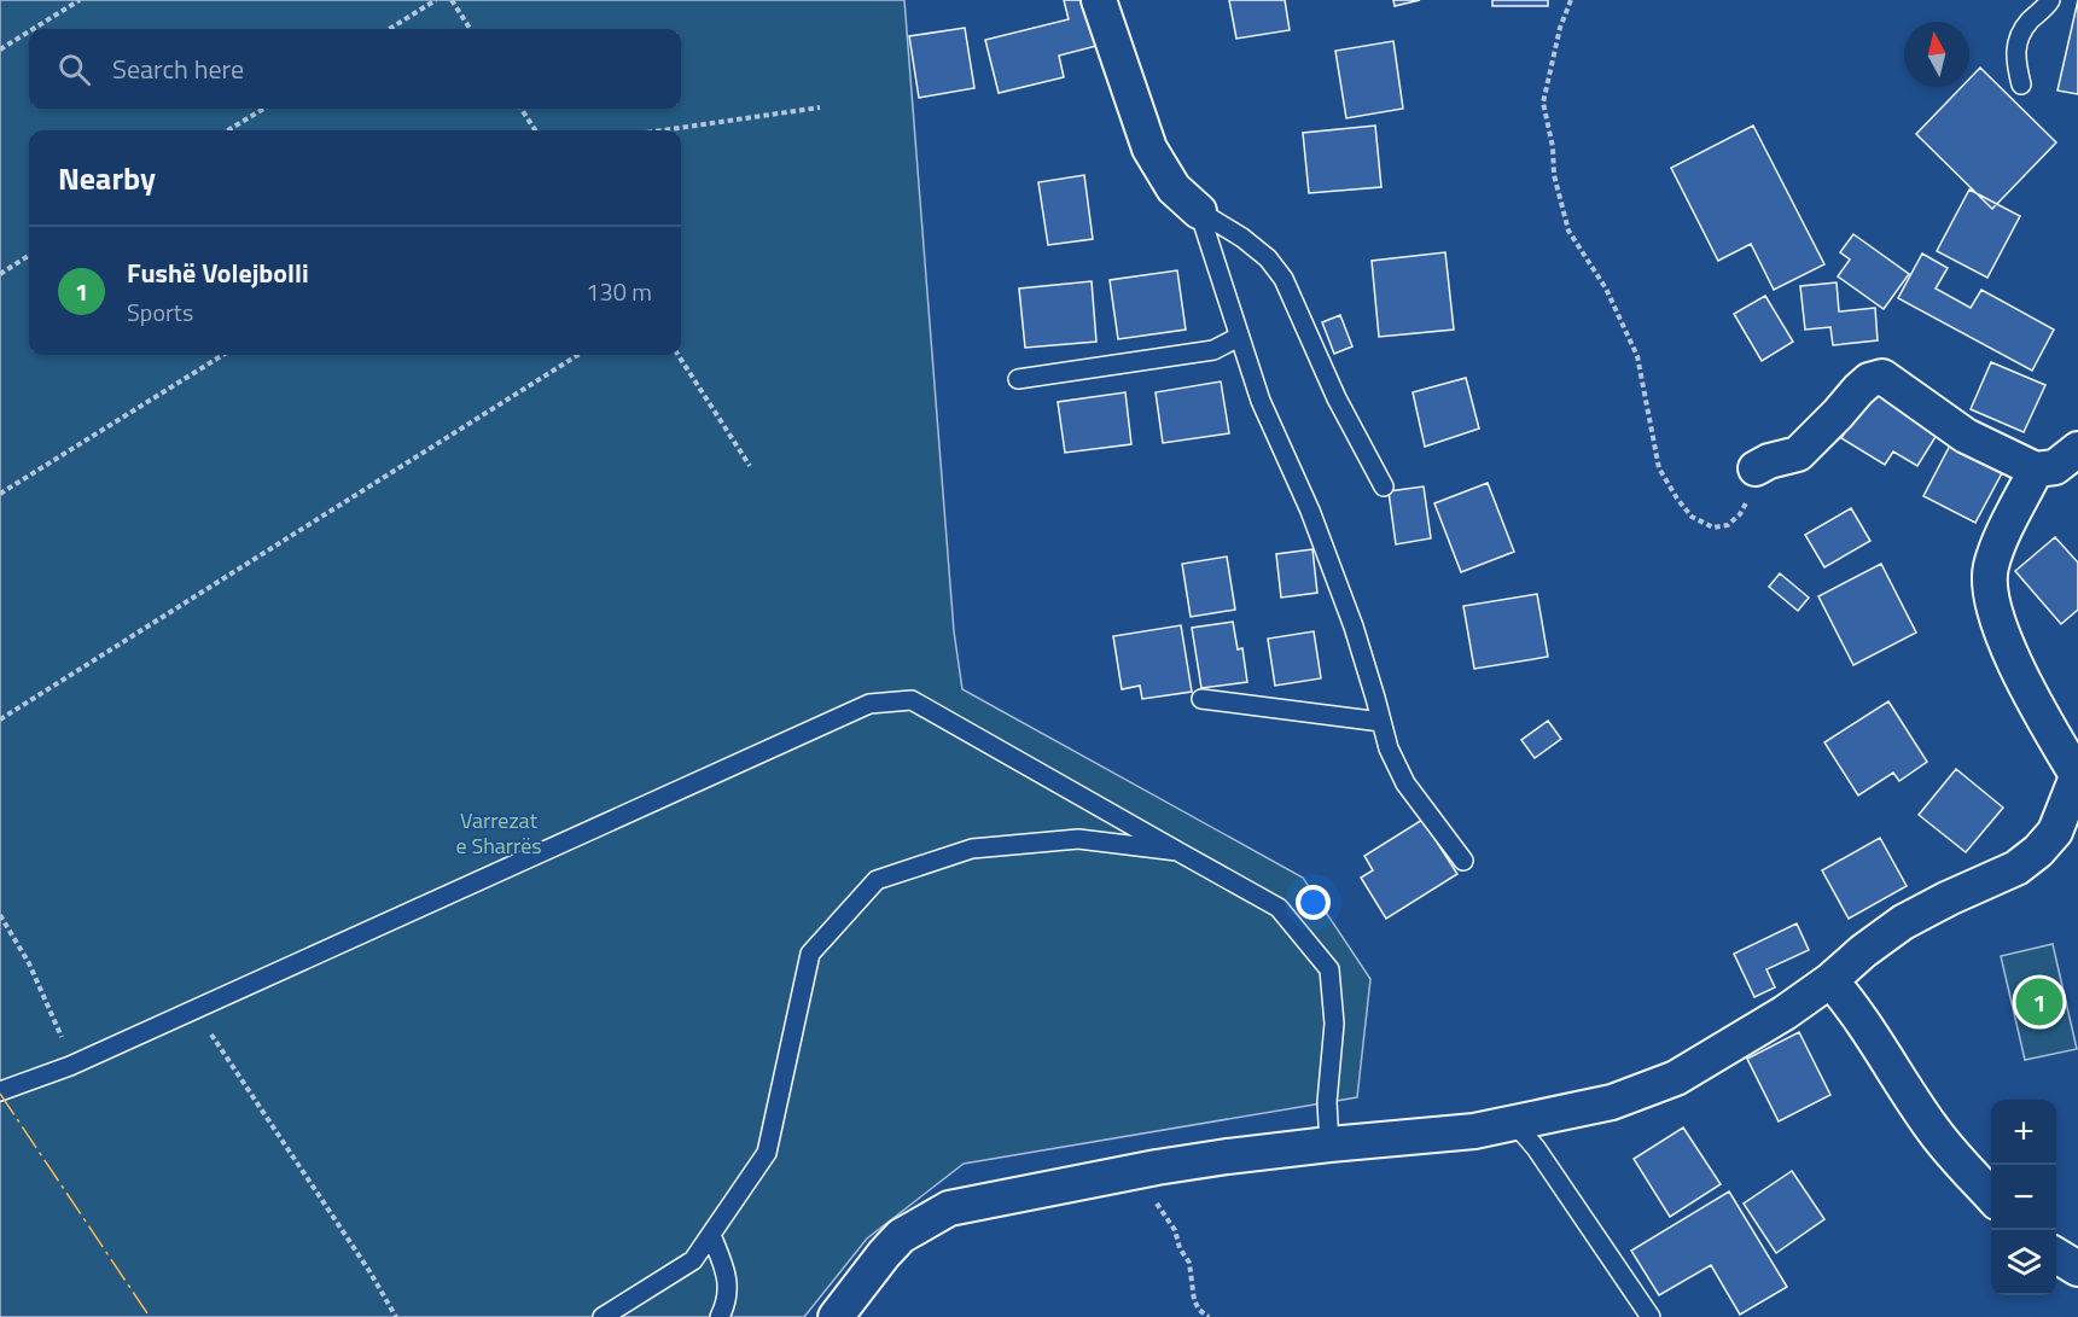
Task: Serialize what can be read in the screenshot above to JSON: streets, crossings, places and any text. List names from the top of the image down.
{
  "parks": ["Varrezat e Sharrës"],
  "north": "top",
  "page": {
    "search": "Search here",
    "heading": "Nearby",
    "list": [
      {
        "mark": "1",
        "name": "Fushë Volejbolli",
        "note": "Sports",
        "value": "130 m"
      }
    ],
    "pins": "1",
    "map_buttons": ["+", "−"]
  }
}
